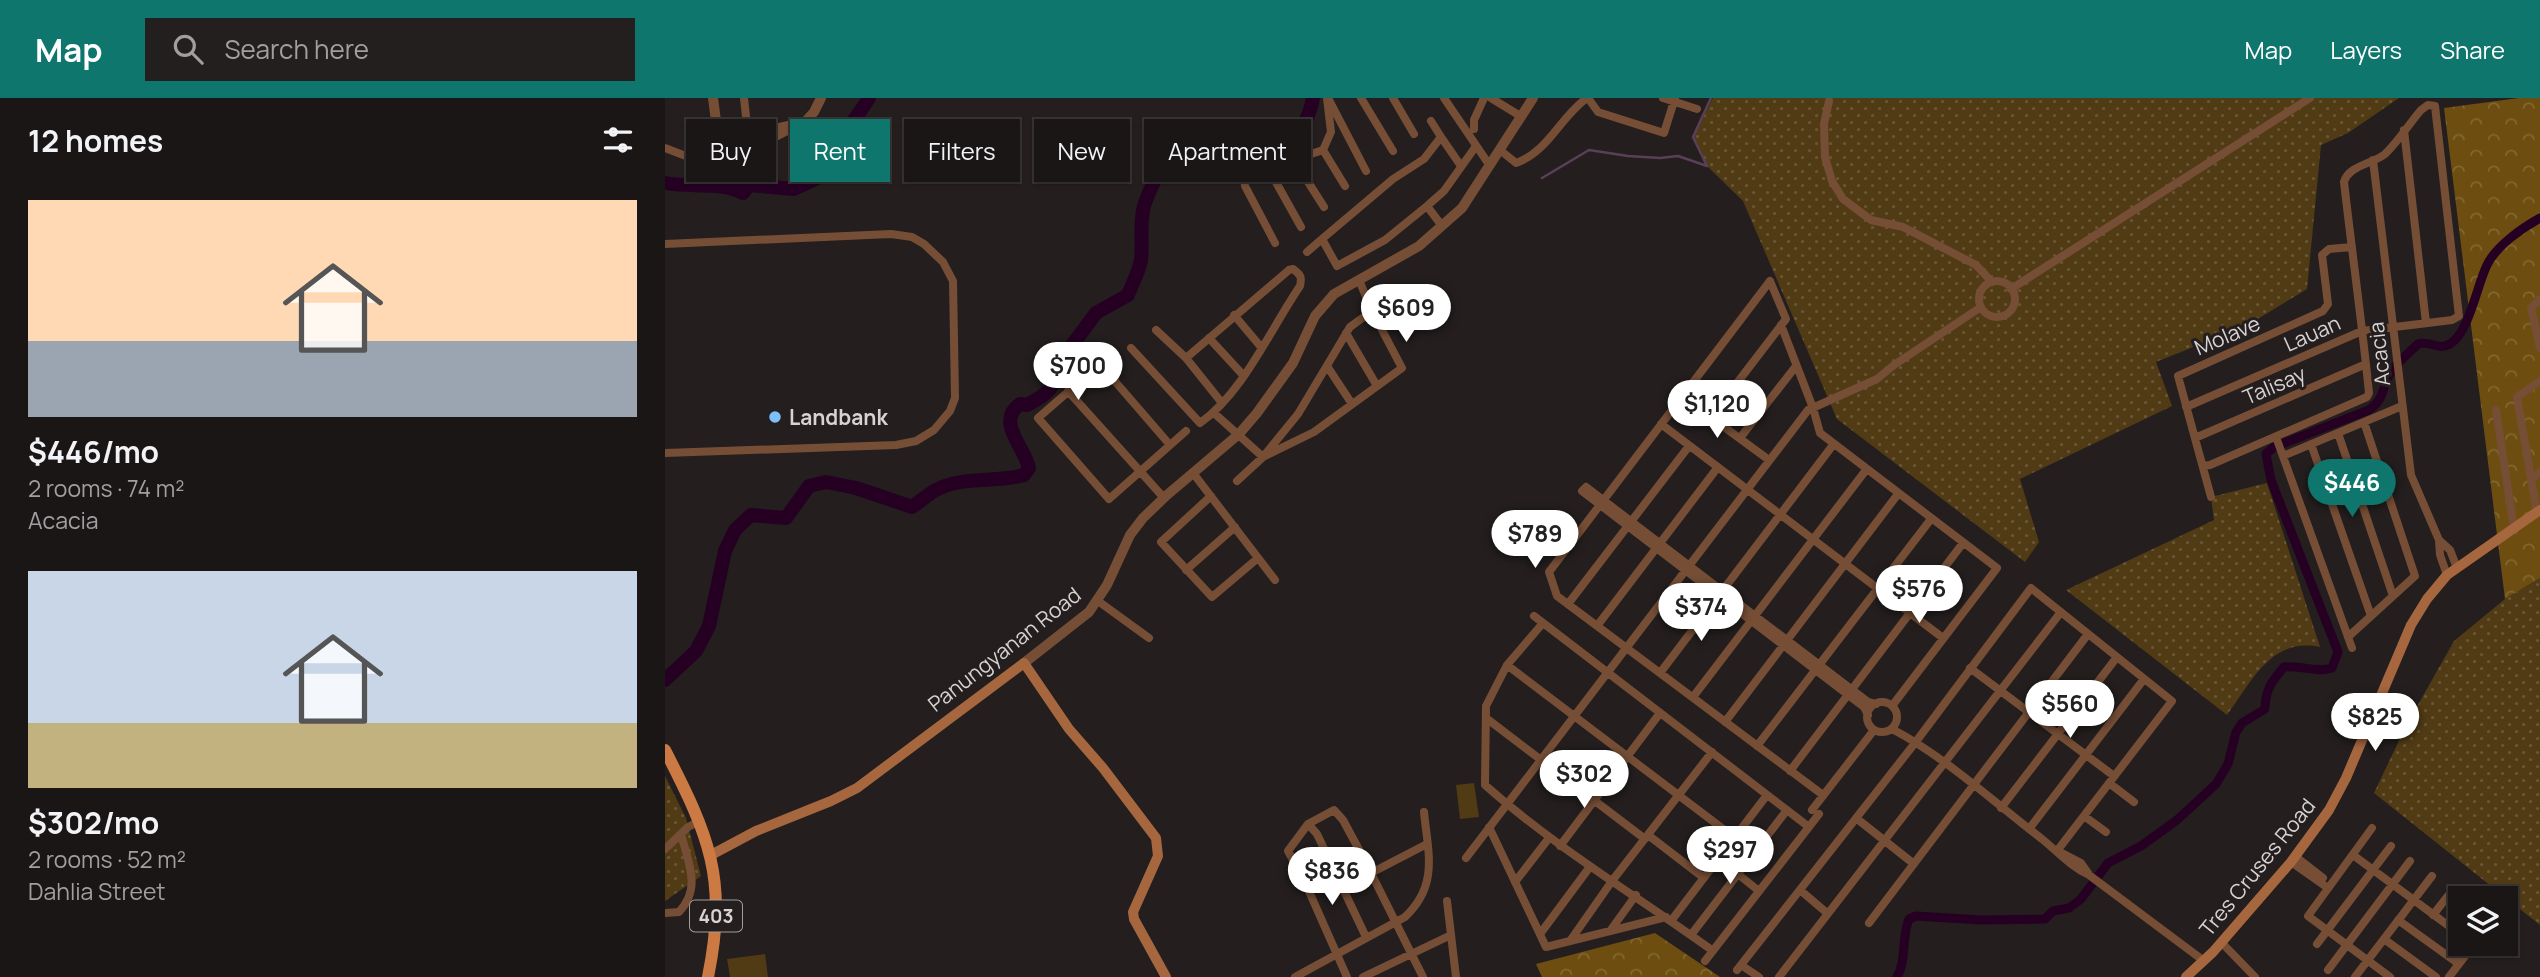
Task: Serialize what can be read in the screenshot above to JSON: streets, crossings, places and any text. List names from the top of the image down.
{
  "streets": {
    "main road": ["Panungyanan Road", "Tres Cruses Road", "403"],
    "street": [
      "Lauan",
      "Molave",
      "Acacia",
      "Talisay"
    ]
  },
  "crossings": [
    ["Lauan", "Molave"],
    ["Lauan", "Acacia"],
    ["Molave", "Talisay"],
    ["Acacia", "Tres Cruses Road"],
    ["Panungyanan Road", "403"]
  ],
  "places": ["Landbank"],
  "page": {
    "header": "Map",
    "search": "Search here",
    "nav": ["Map", "Layers", "Share"],
    "heading": "12 homes",
    "chip": [
      "Buy",
      "Rent",
      "Filters",
      "New",
      "Apartment"
    ],
    "list": [
      {
        "name": "$446/mo",
        "note": "2 rooms · 74 m² · Acacia"
      },
      {
        "name": "$302/mo",
        "note": "2 rooms · 52 m² · Dahlia Street"
      }
    ],
    "price": [
      "$609",
      "$700",
      "$1,120",
      "$446",
      "$789",
      "$576",
      "$374",
      "$560",
      "$825",
      "$302",
      "$297",
      "$836"
    ]
  }
}
